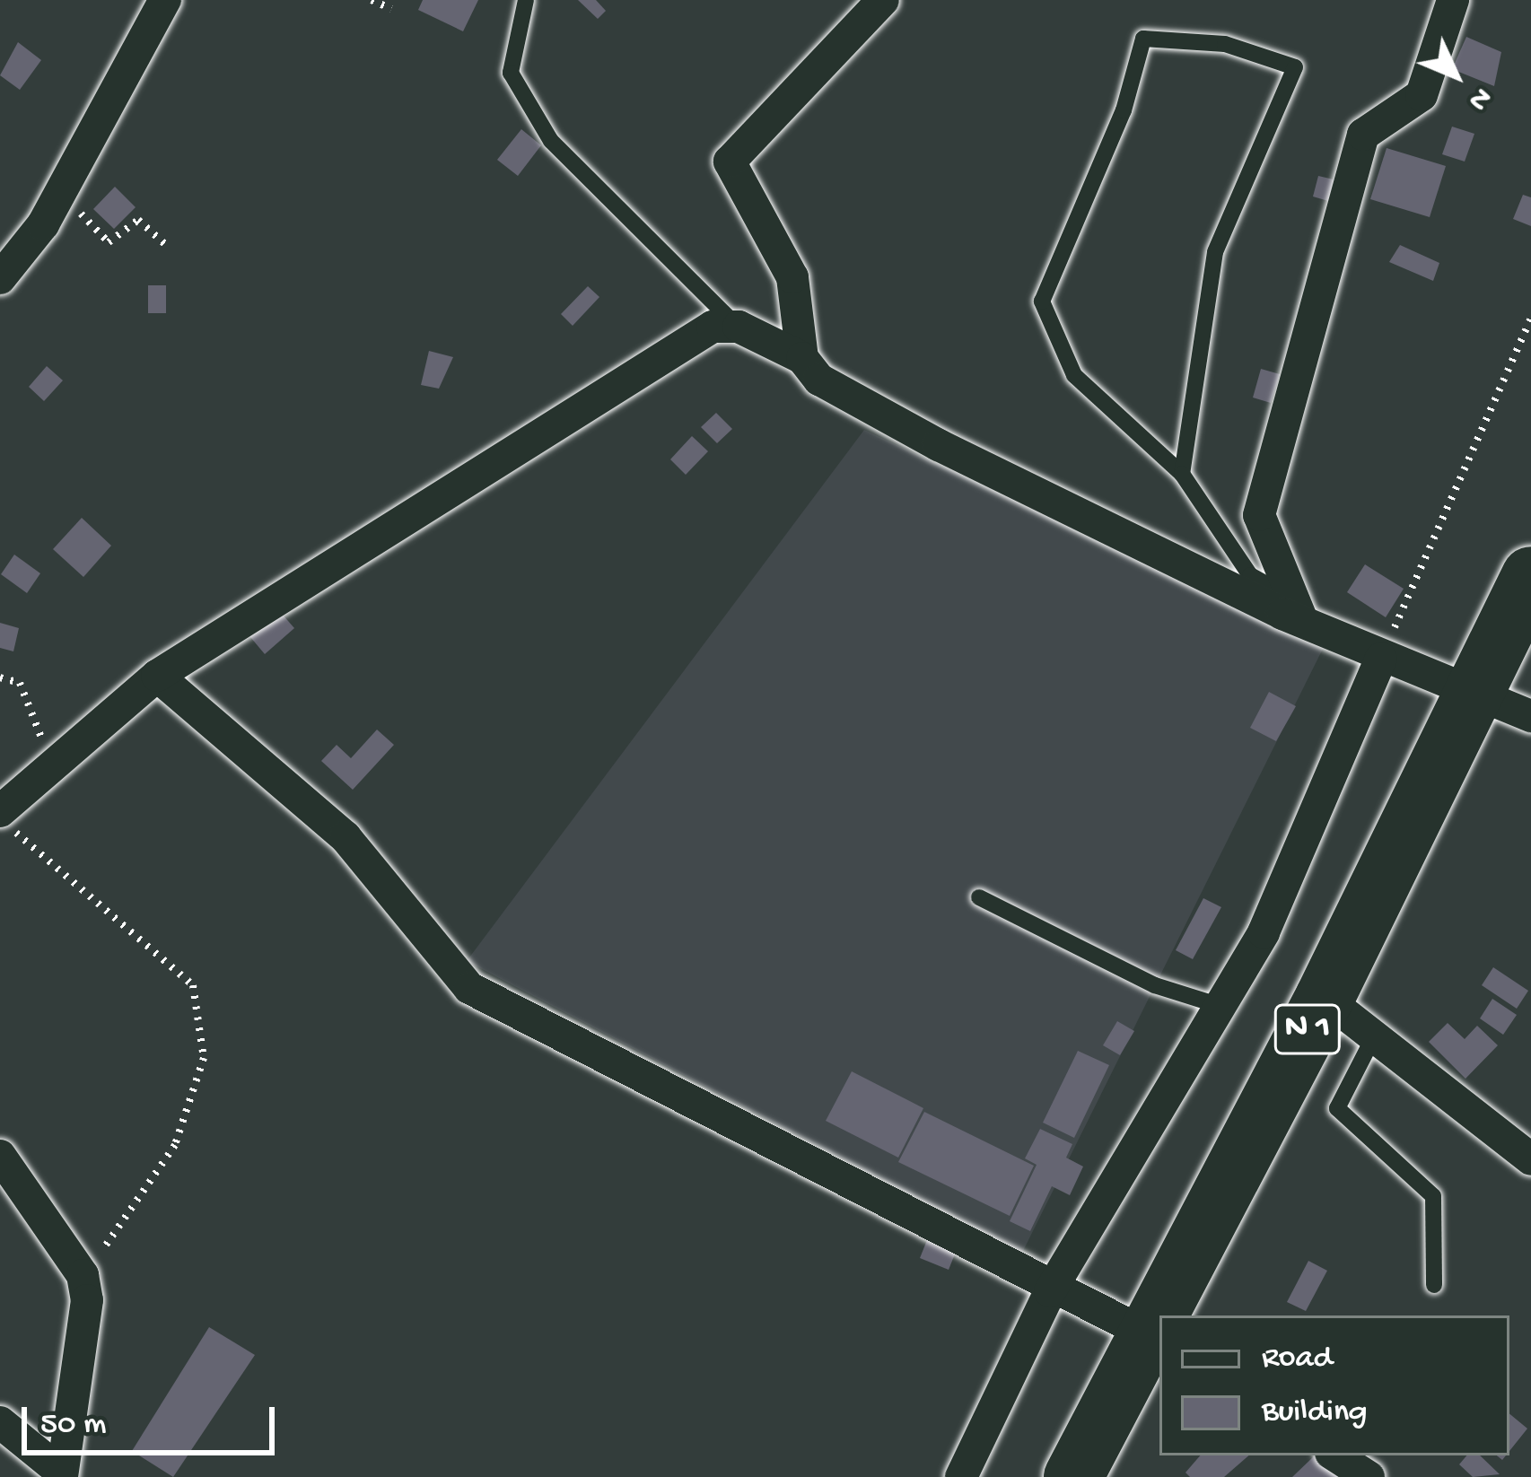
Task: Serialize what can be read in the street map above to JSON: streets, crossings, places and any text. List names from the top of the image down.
{
  "streets": {
    "highway": ["N 1"]
  },
  "legend": ["Road", "Building"],
  "scale_bar": "50 m",
  "north": "bottom right"
}
